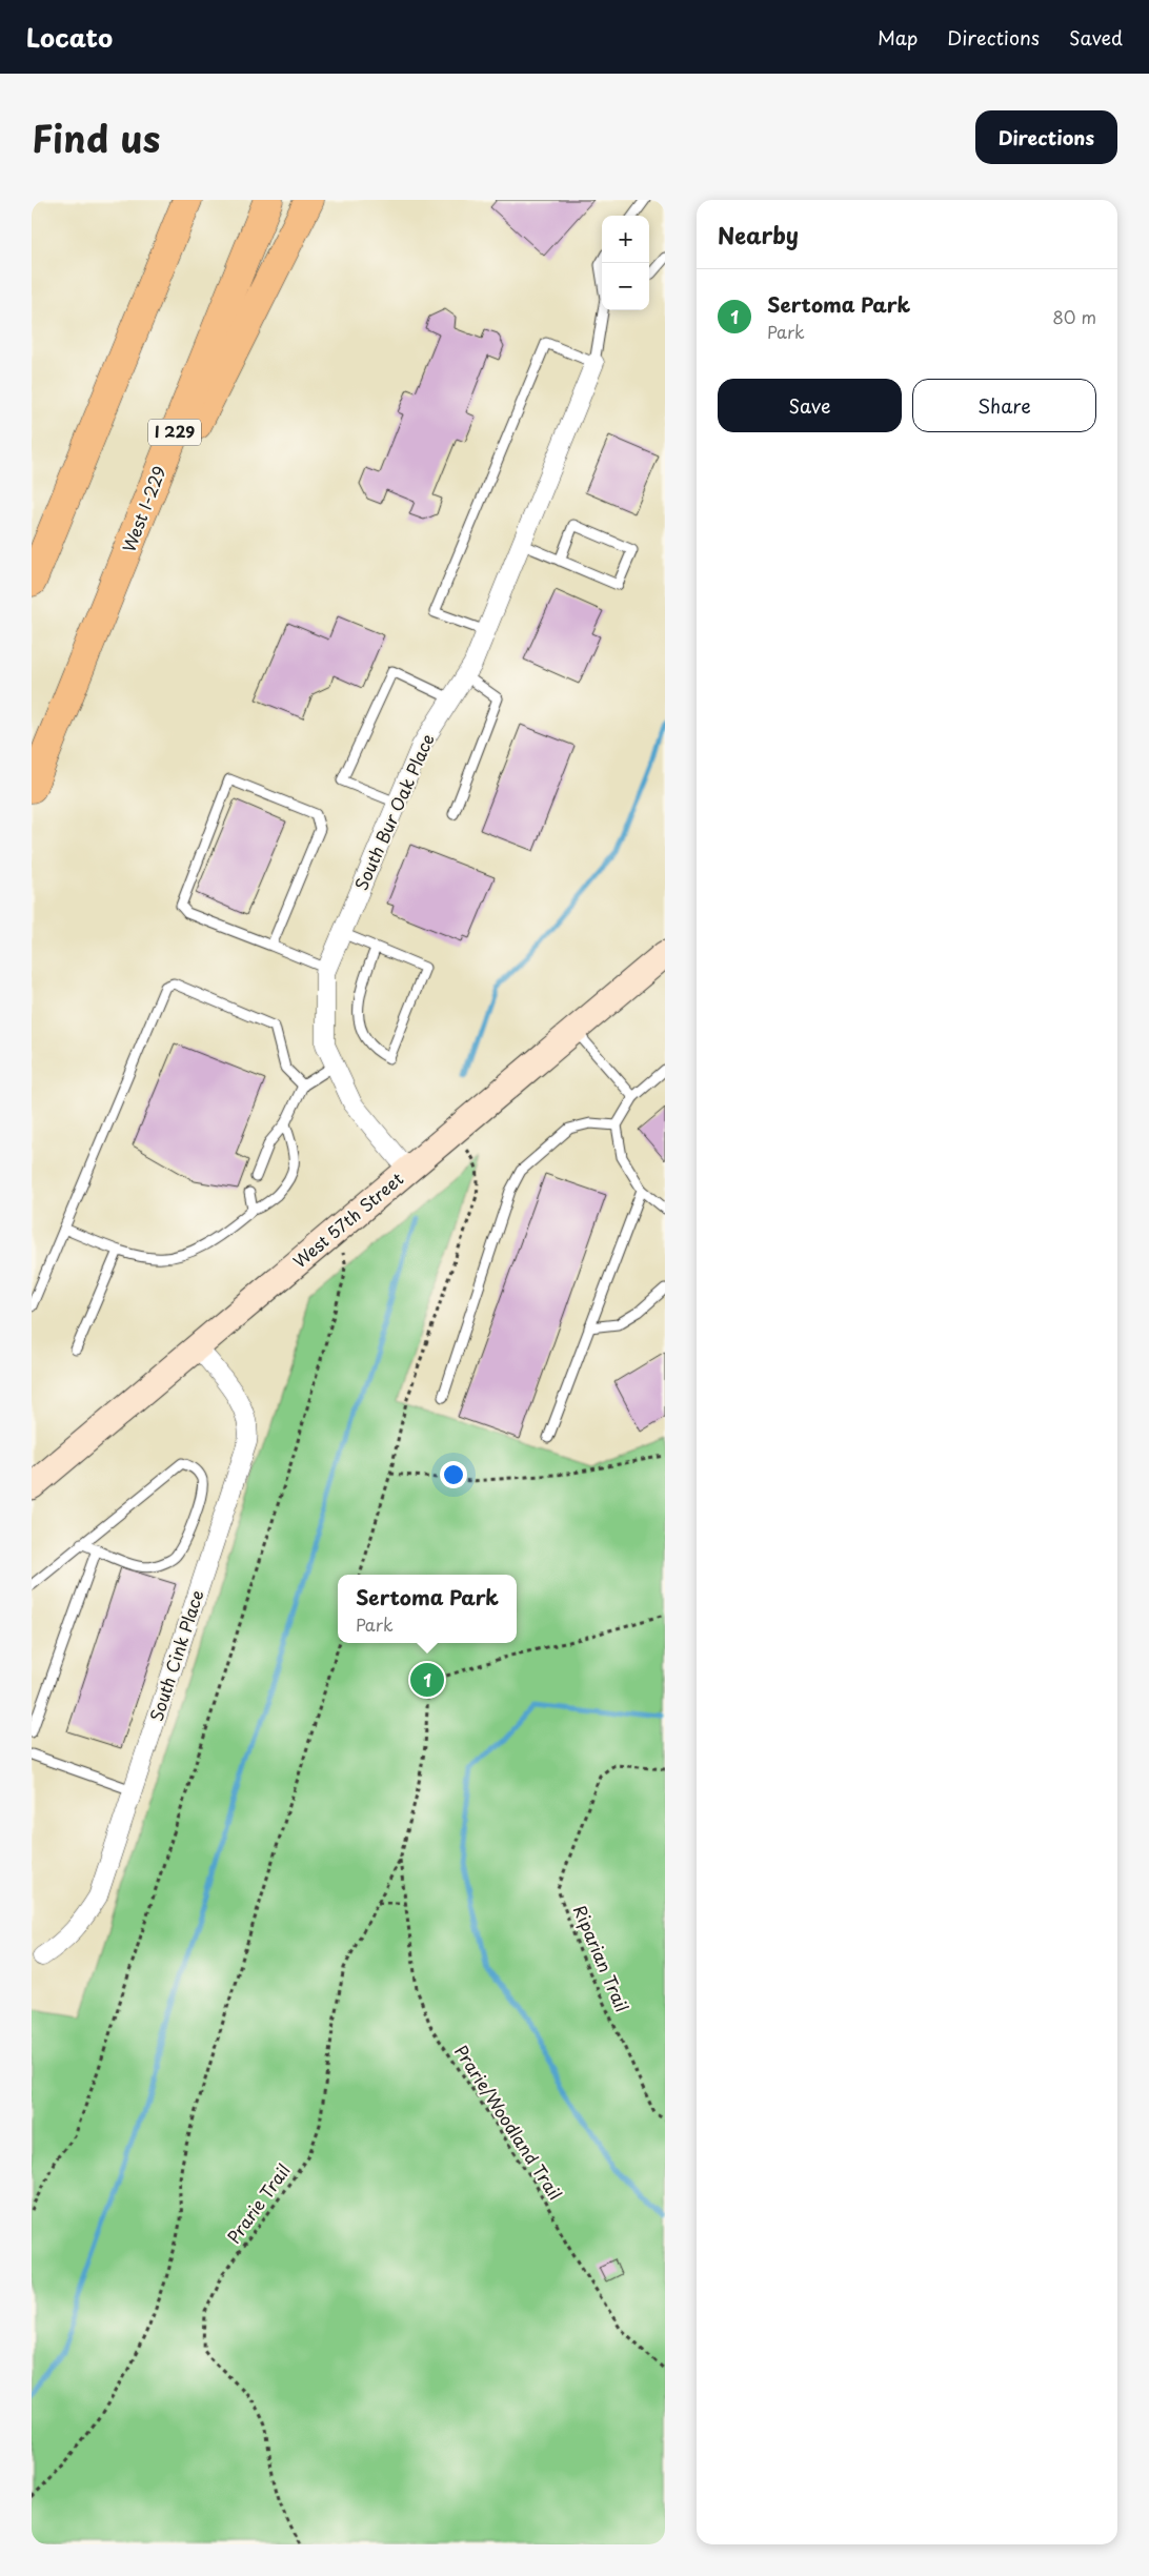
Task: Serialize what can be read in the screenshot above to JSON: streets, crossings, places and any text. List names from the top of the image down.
{
  "streets": {
    "highway": ["I 229", "West I-229"],
    "main road": ["West 57th Street"],
    "street": ["South Bur Oak Place", "South Cink Place"],
    "path": ["Riparian Trail", "Prarie/Woodland Trail", "Prarie Trail"]
  },
  "crossings": [
    ["South Bur Oak Place", "West 57th Street"],
    ["West 57th Street", "South Cink Place"],
    ["Prarie/Woodland Trail", "Prarie Trail"]
  ],
  "page": {
    "header": "Locato",
    "nav": ["Map", "Directions", "Saved"],
    "title": "Find us",
    "buttons": [
      "Directions",
      ["Save", "Share"]
    ],
    "heading": "Nearby",
    "map_buttons": ["+", "−"],
    "list": [
      {
        "mark": "1",
        "name": "Sertoma Park",
        "note": "Park",
        "value": "80 m"
      }
    ],
    "popup": ["Sertoma Park", "Park"],
    "pins": "1"
  }
}
